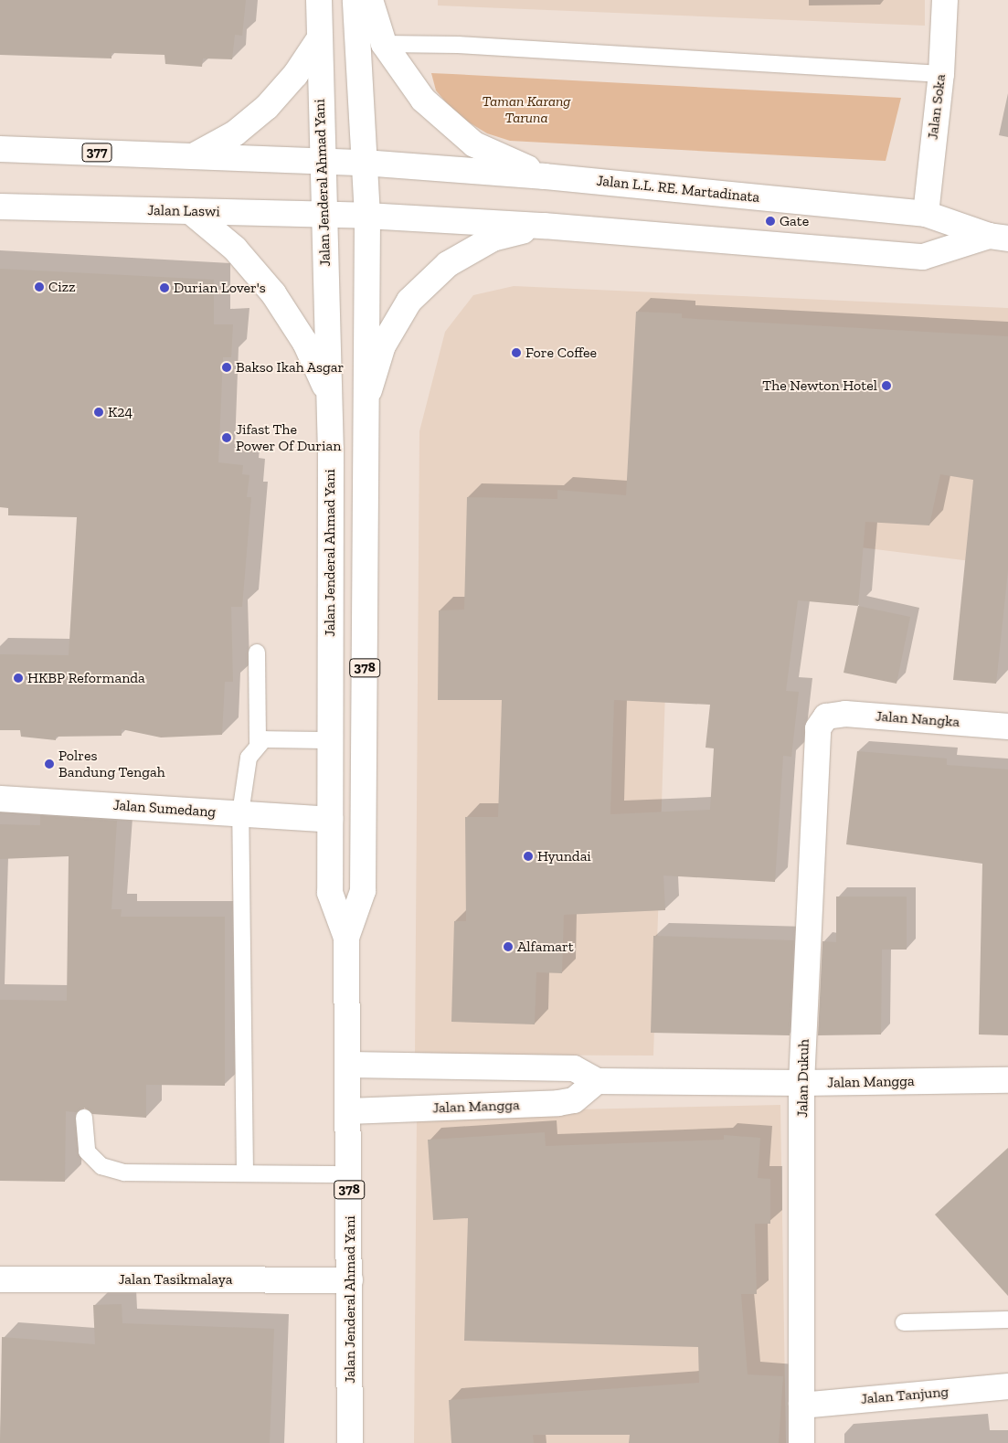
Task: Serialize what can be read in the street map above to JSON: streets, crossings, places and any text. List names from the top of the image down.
{
  "streets": {
    "main road": [
      "Jalan Soka",
      "377",
      "Jalan Jenderal Ahmad Yani",
      "Jalan L.L. RE. Martadinata",
      "Jalan Laswi",
      "378",
      "Jalan Nangka",
      "Jalan Sumedang",
      "Jalan Dukuh",
      "Jalan Mangga",
      "Jalan Tasikmalaya",
      "Jalan Tanjung"
    ]
  },
  "crossings": [
    ["Jalan Soka", "Jalan L.L. RE. Martadinata"],
    ["377", "Jalan Jenderal Ahmad Yani"],
    ["377", "Jalan L.L. RE. Martadinata"],
    ["Jalan Jenderal Ahmad Yani", "Jalan L.L. RE. Martadinata"],
    ["Jalan Jenderal Ahmad Yani", "Jalan Laswi"],
    ["Jalan Jenderal Ahmad Yani", "Jalan Sumedang"],
    ["Jalan Jenderal Ahmad Yani", "Jalan Mangga"],
    ["Jalan Jenderal Ahmad Yani", "Jalan Tasikmalaya"],
    ["Jalan L.L. RE. Martadinata", "Jalan Laswi"],
    ["Jalan Nangka", "Jalan Dukuh"],
    ["Jalan Dukuh", "Jalan Mangga"],
    ["Jalan Dukuh", "Jalan Tanjung"]
  ],
  "parks": ["Taman Karang Taruna"],
  "places": [
    "Gate",
    "Cizz",
    "Durian Lover's",
    "Fore Coffee",
    "Bakso Ikah Asgar",
    "The Newton Hotel",
    "K24",
    "Jifast The Power Of Durian",
    "HKBP Reformanda",
    "Polres Bandung Tengah",
    "Hyundai",
    "Alfamart"
  ]
}
